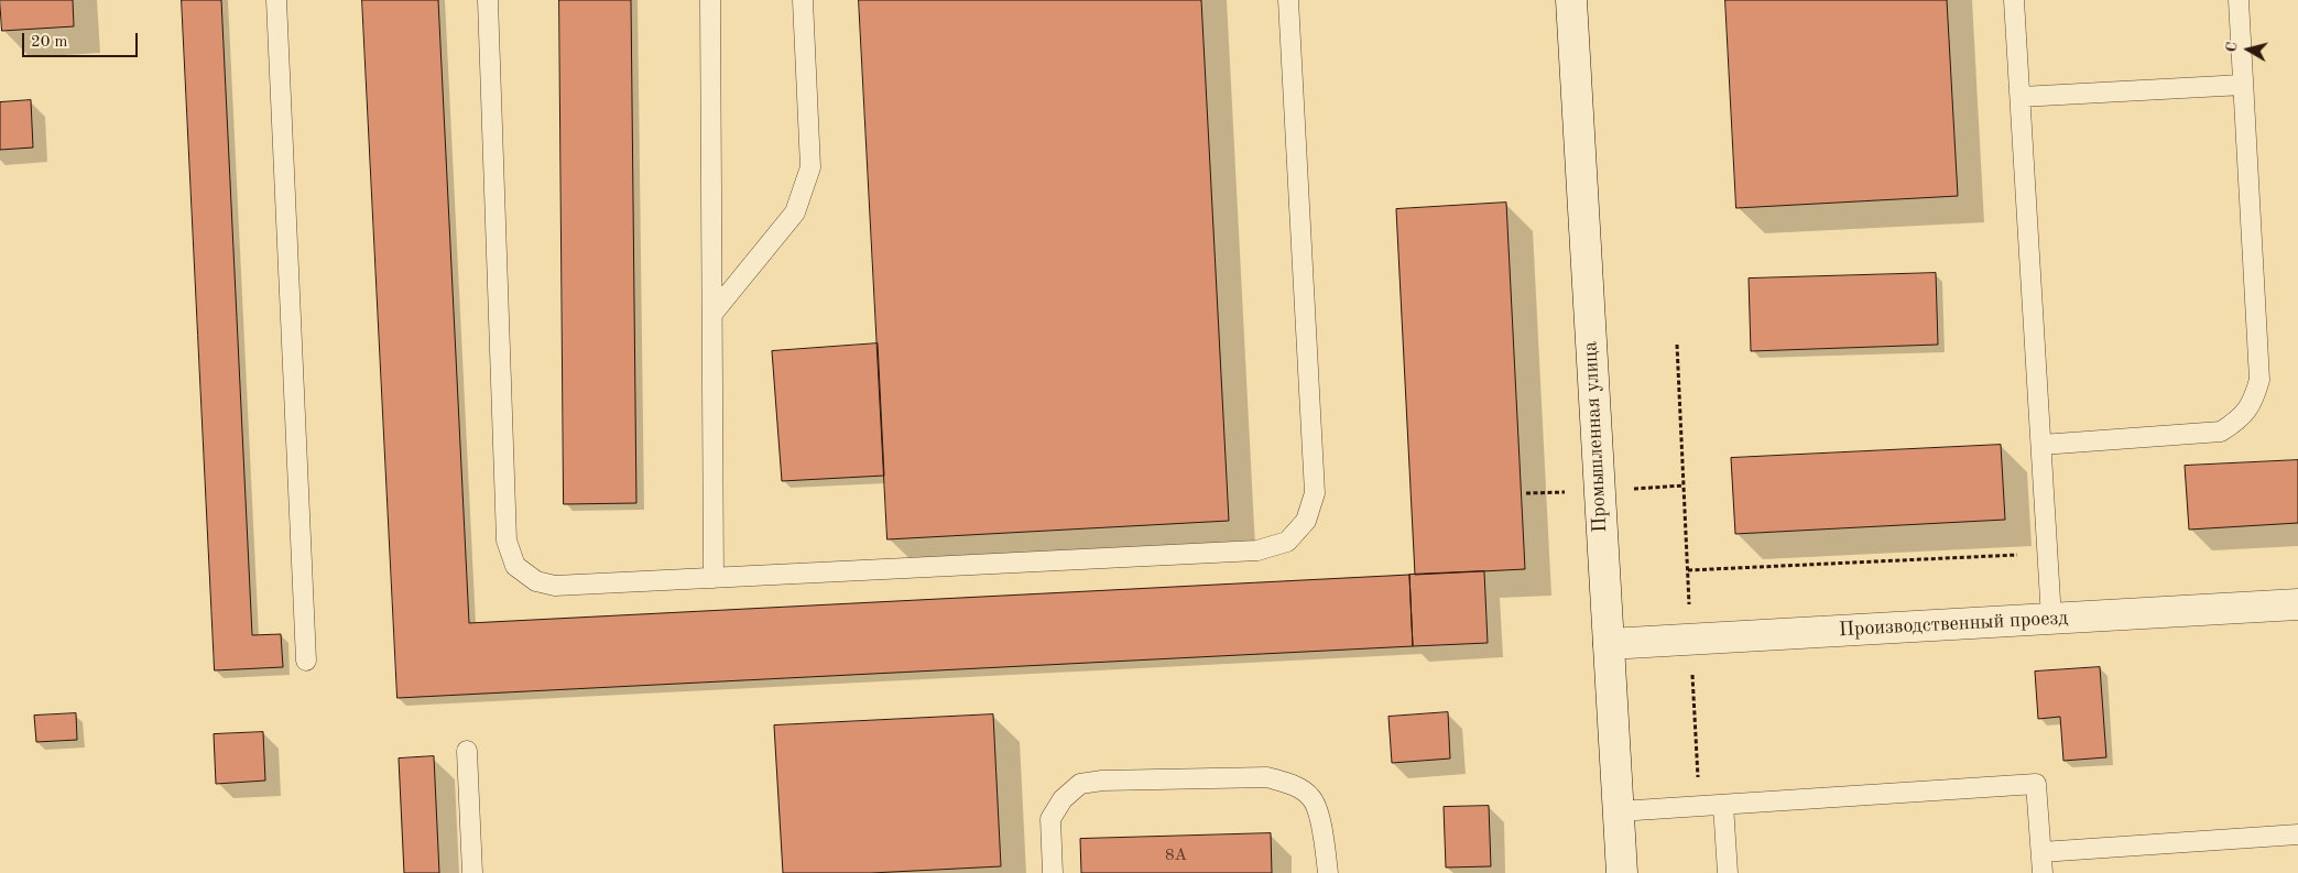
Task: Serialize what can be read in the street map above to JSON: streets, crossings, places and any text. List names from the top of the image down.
{
  "streets": {
    "main road": ["Промышленная улица", "Производственный проезд"]
  },
  "crossings": [
    ["Промышленная улица", "Производственный проезд"]
  ],
  "house_numbers": ["8А"],
  "scale_bar": "20 m",
  "north": "left"
}
